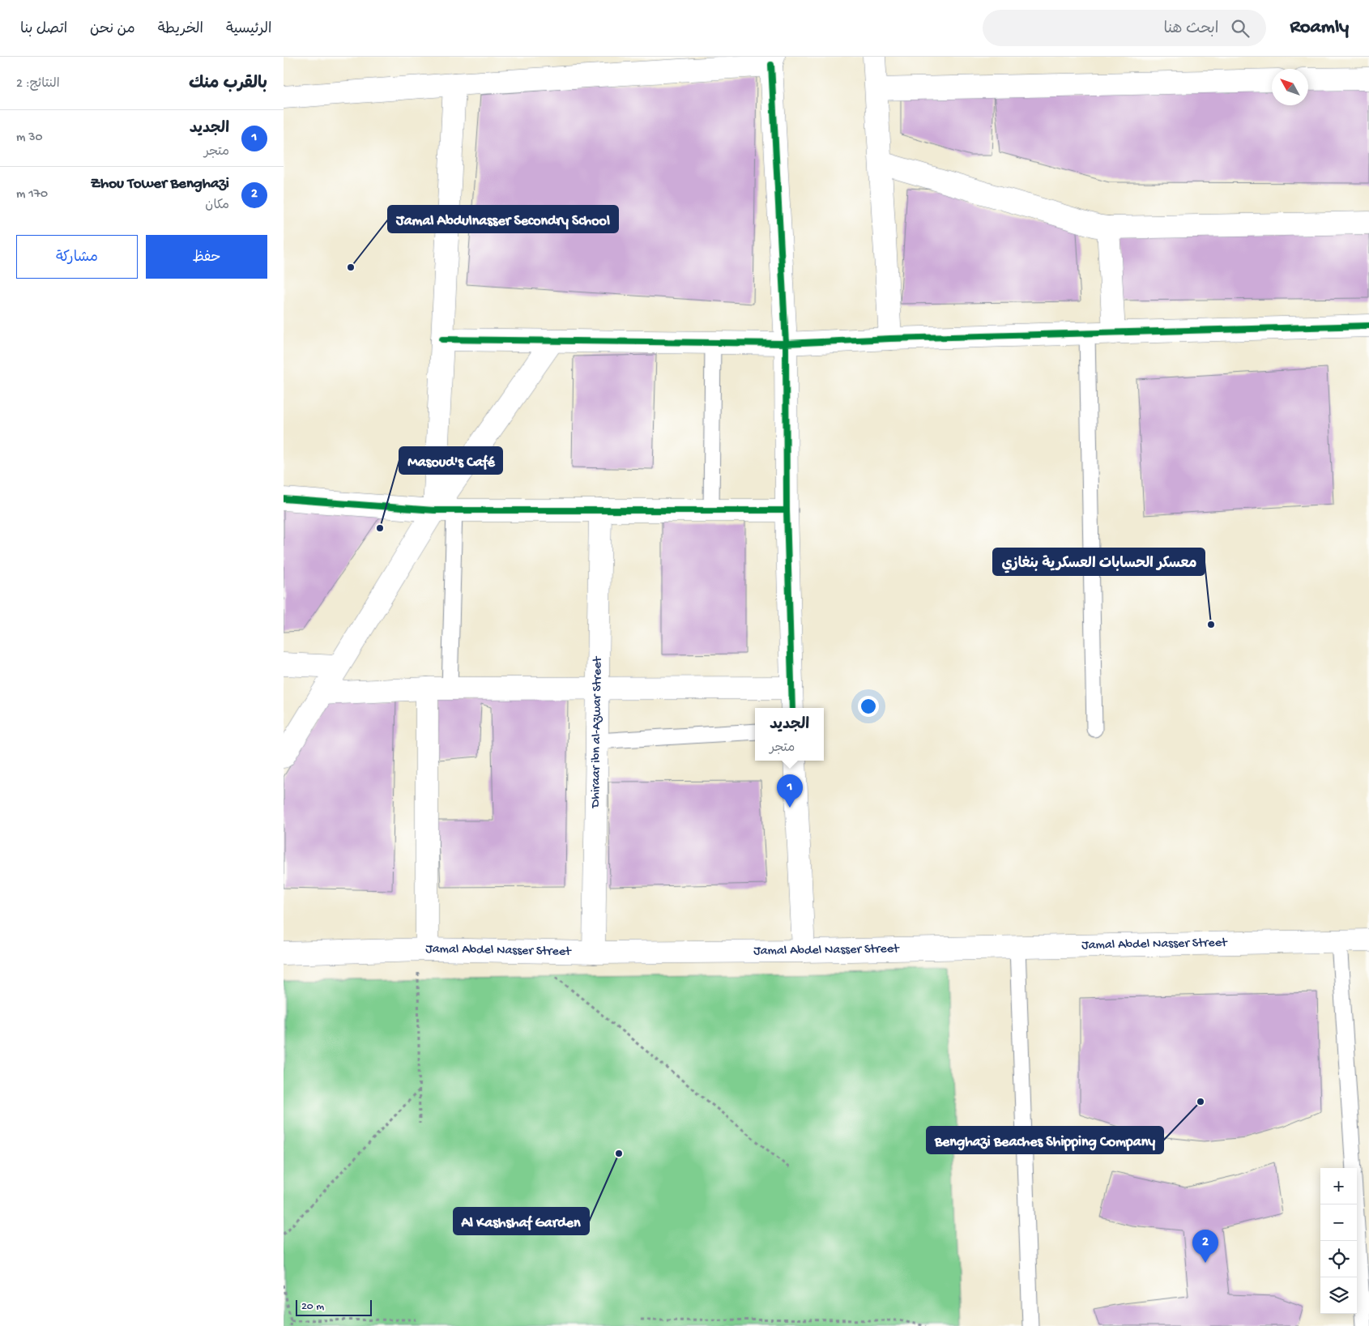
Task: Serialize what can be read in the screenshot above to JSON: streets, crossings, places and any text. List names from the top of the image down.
{
  "streets": {
    "street": ["Dhiraar ibn al-Azwar Street", "Jamal Abdel Nasser Street"]
  },
  "crossings": [
    ["Dhiraar ibn al-Azwar Street", "Jamal Abdel Nasser Street"]
  ],
  "places": [
    "Jamal Abdulnasser Secondry School",
    "Masoud's Café",
    "معسكر الحسابات العسكرية بنغازي",
    "Benghazi Beaches Shipping Company",
    "Al Kashshaf Garden"
  ],
  "scale_bar": "20 m",
  "north": "top left",
  "page": {
    "header": "Roamly",
    "search": "ابحث هنا",
    "nav": [
      "الرئيسية",
      "الخريطة",
      "من نحن",
      "اتصل بنا"
    ],
    "heading": ["بالقرب منك", "النتائج: 2"],
    "list": [
      {
        "mark": "1",
        "name": "الجديد",
        "note": "متجر",
        "value": "30 m"
      },
      {
        "mark": "2",
        "name": "Zhou Tower Benghazi",
        "note": "مكان",
        "value": "170 m"
      }
    ],
    "buttons": ["حفظ", "مشاركة"],
    "popup": ["الجديد", "متجر"],
    "pins": ["1", "2"],
    "map_buttons": ["+", "−"],
    "scale": "20 m"
  }
}
